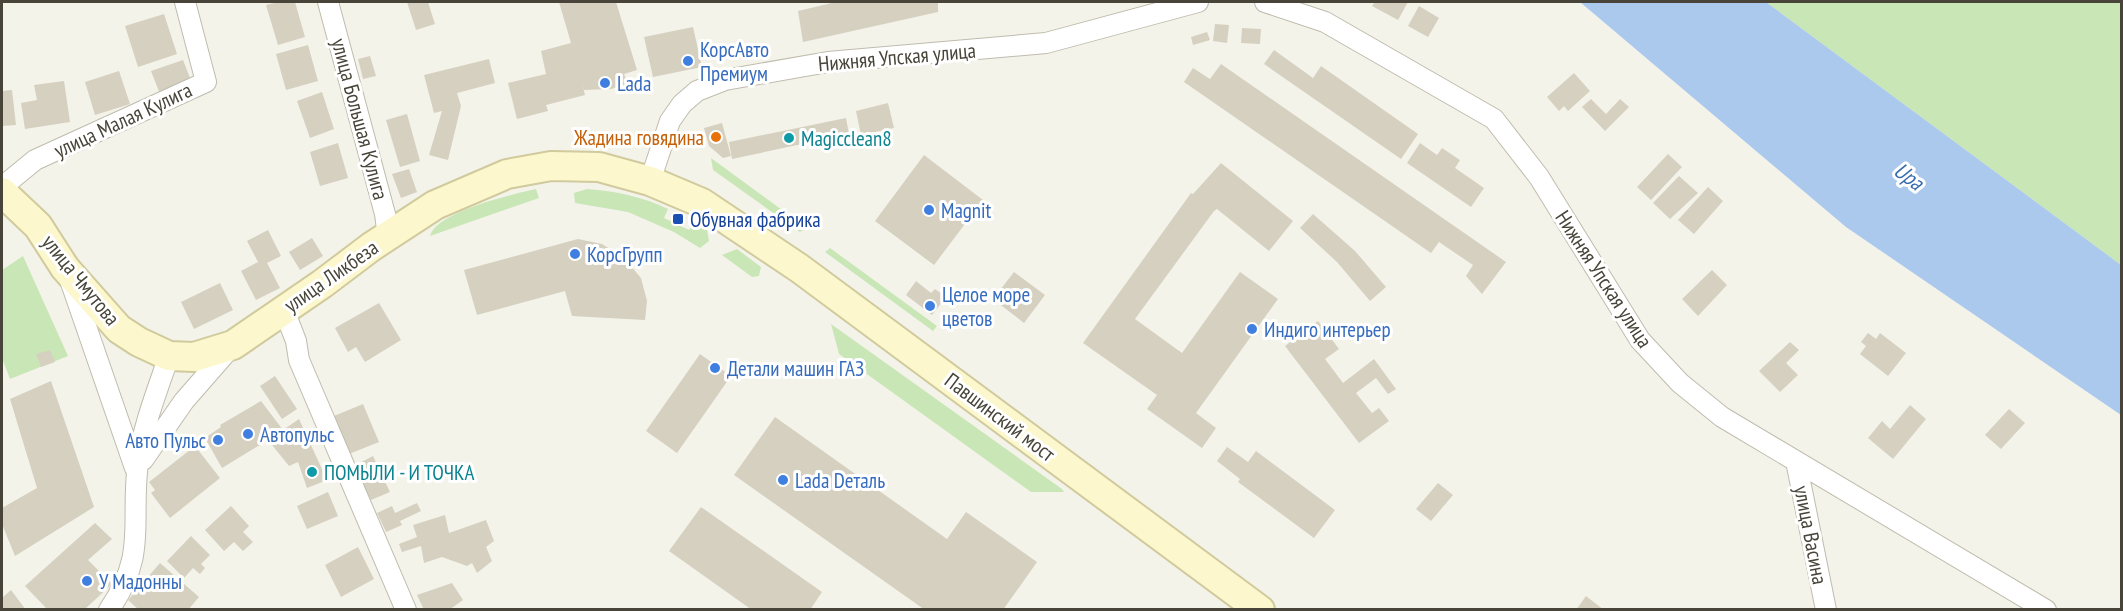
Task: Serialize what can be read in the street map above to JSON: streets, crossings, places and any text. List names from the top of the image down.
{
  "streets": {
    "main road": ["улица Ликбеза", "улица Чмутова", "Павшинский мост"],
    "street": [
      "Нижняя Упская улица",
      "улица Большая Кулига",
      "улица Малая Кулига",
      "улица Васина"
    ]
  },
  "crossings": [
    ["Нижняя Упская улица", "улица Ликбеза"],
    ["Нижняя Упская улица", "улица Васина"],
    ["улица Большая Кулига", "улица Ликбеза"],
    ["улица Ликбеза", "улица Чмутова"],
    ["улица Ликбеза", "Павшинский мост"]
  ],
  "water": ["Upa"],
  "places": {
    "other": [
      "КорсАвто Премиум",
      "Lada",
      "Жадина говядина",
      "Magicclean8",
      "Magnit",
      "КорсГрупп",
      "Целое море цветов",
      "Индиго интерьер",
      "Детали машин ГАЗ",
      "Автопульс",
      "Авто Пульс",
      "ПОМЫЛИ - И ТОЧКА",
      "Lada Dеталь",
      "У Мадонны"
    ],
    "transit": ["Обувная фабрика"]
  }
}
